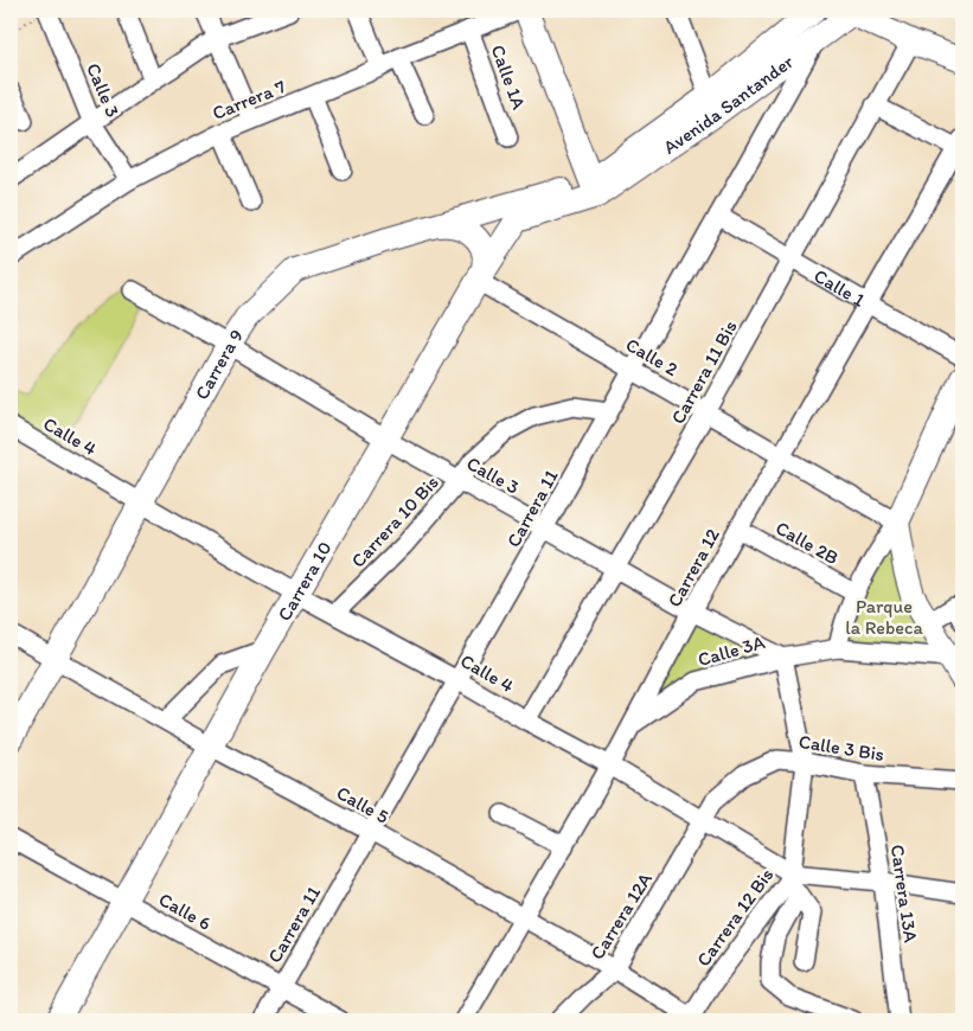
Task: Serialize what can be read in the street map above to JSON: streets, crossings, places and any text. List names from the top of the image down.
{
  "streets": {
    "main road": ["Avenida Santander", "Carrera 9", "Carrera 10"],
    "street": [
      "Calle 1A",
      "Calle 3",
      "Carrera 7",
      "Calle 1",
      "Calle 2",
      "Carrera 11 Bis",
      "Calle 4",
      "Carrera 11",
      "Carrera 10 Bis",
      "Calle 2B",
      "Carrera 12",
      "Calle 3A",
      "Calle 3 Bis",
      "Calle 5",
      "Carrera 13A",
      "Calle 6",
      "Carrera 12A",
      "Carrera 12 Bis"
    ]
  },
  "crossings": [
    ["Calle 1A", "Carrera 7"],
    ["Calle 3", "Carrera 7"],
    ["Calle 3", "Carrera 9"],
    ["Calle 3", "Carrera 11 Bis"],
    ["Calle 3", "Carrera 11"],
    ["Calle 3", "Carrera 10 Bis"],
    ["Calle 3", "Carrera 12"],
    ["Calle 3", "Carrera 10"],
    ["Calle 3", "Calle 3A"],
    ["Calle 3", "Carrera 12 Bis"],
    ["Avenida Santander", "Carrera 9"],
    ["Avenida Santander", "Carrera 11"],
    ["Avenida Santander", "Carrera 10"],
    ["Calle 1", "Carrera 11 Bis"],
    ["Calle 1", "Carrera 11"],
    ["Calle 1", "Carrera 12"],
    ["Calle 2", "Carrera 11 Bis"],
    ["Calle 2", "Carrera 11"],
    ["Calle 2", "Carrera 12"],
    ["Calle 2", "Carrera 10"],
    ["Carrera 9", "Calle 4"],
    ["Carrera 9", "Carrera 10"],
    ["Carrera 9", "Calle 5"],
    ["Carrera 11 Bis", "Calle 4"],
    ["Calle 4", "Carrera 11"],
    ["Calle 4", "Carrera 10 Bis"],
    ["Calle 4", "Carrera 12"],
    ["Calle 4", "Carrera 10"],
    ["Calle 4", "Calle 3 Bis"],
    ["Calle 4", "Carrera 13A"],
    ["Calle 4", "Carrera 12A"],
    ["Calle 4", "Carrera 12 Bis"],
    ["Carrera 11", "Carrera 10 Bis"],
    ["Carrera 11", "Calle 5"],
    ["Carrera 11", "Calle 6"],
    ["Calle 2B", "Carrera 12"],
    ["Carrera 12", "Calle 3A"],
    ["Carrera 12", "Calle 5"],
    ["Carrera 10", "Calle 5"],
    ["Carrera 10", "Calle 6"],
    ["Calle 3A", "Carrera 12 Bis"],
    ["Calle 3 Bis", "Carrera 13A"],
    ["Calle 3 Bis", "Carrera 12A"],
    ["Calle 3 Bis", "Carrera 12 Bis"],
    ["Calle 5", "Carrera 12A"],
    ["Calle 5", "Carrera 12 Bis"]
  ],
  "parks": ["Parque la Rebeca"]
}
